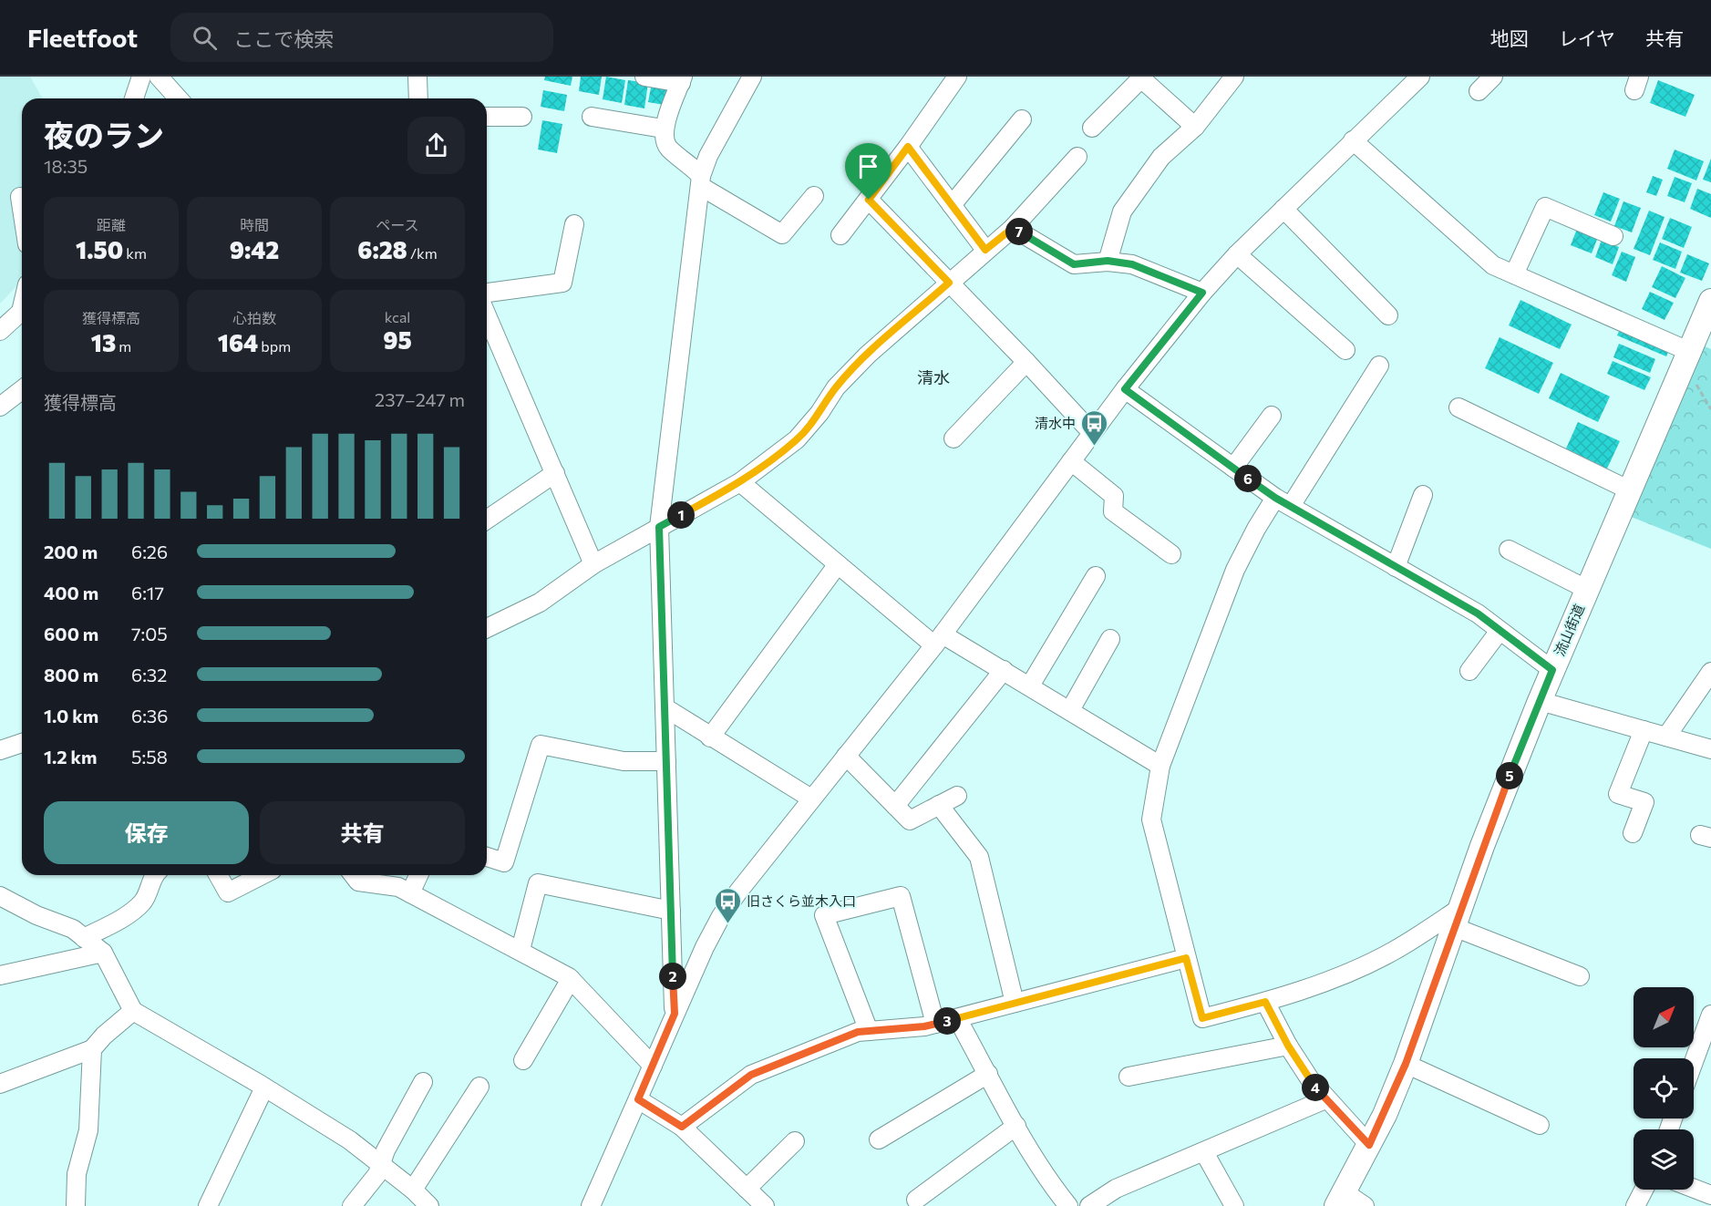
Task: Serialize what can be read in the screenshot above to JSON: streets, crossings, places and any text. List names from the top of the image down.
{
  "streets": {
    "main road": ["流山街道"]
  },
  "districts": ["清水"],
  "places": {
    "bus stop": ["清水中", "旧さくら並木入口"]
  },
  "north": "top right",
  "page": {
    "header": "Fleetfoot",
    "search": "ここで検索",
    "nav": ["地図", "レイヤ", "共有"],
    "heading": ["夜のラン", "18:35"],
    "stats": [
      ["距離", "1.50 km"],
      ["時間", "9:42"],
      ["ペース", "6:28 /km"],
      ["獲得標高", "13 m"],
      ["心拍数", "164 bpm"],
      ["kcal", "95"]
    ],
    "pins": [
      "7",
      "6",
      "1",
      "5",
      "2",
      "3",
      "4"
    ],
    "chart": ["獲得標高", "237–247 m"],
    "list": [
      {
        "name": "200 m",
        "note": "6:26"
      },
      {
        "name": "400 m",
        "note": "6:17"
      },
      {
        "name": "600 m",
        "note": "7:05"
      },
      {
        "name": "800 m",
        "note": "6:32"
      },
      {
        "name": "1.0 km",
        "note": "6:36"
      },
      {
        "name": "1.2 km",
        "note": "5:58"
      }
    ],
    "buttons": ["保存", "共有"]
  }
}
